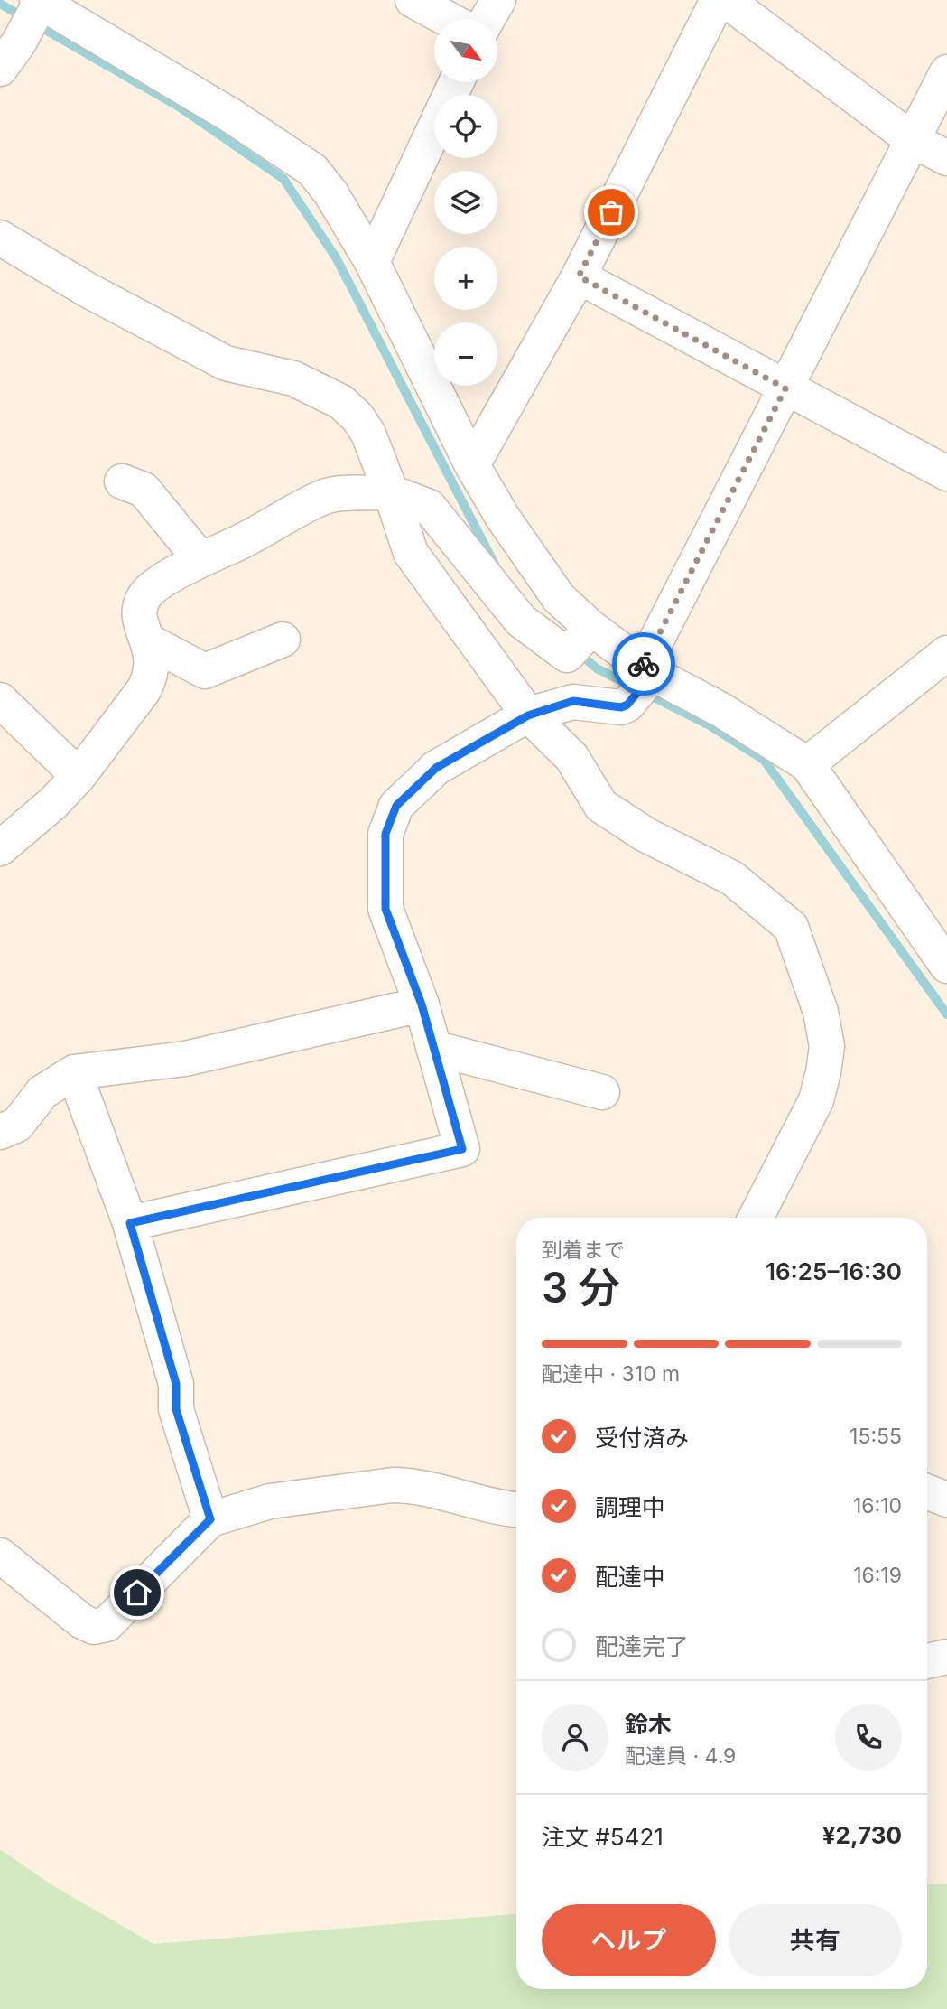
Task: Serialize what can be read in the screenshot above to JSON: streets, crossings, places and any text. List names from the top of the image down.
{
  "north": "bottom right",
  "page": {
    "map_buttons": ["+", "−"],
    "heading": ["3 分", "到着まで", "16:25–16:30"],
    "panel": [
      "鈴木",
      "配達員 · 4.9",
      "注文 #5421",
      "¥2,730"
    ],
    "bar": "配達中 · 310 m",
    "list": [
      ["受付済み", "15:55"],
      ["調理中", "16:10"],
      ["配達中", "16:19"],
      "配達完了"
    ],
    "buttons": ["ヘルプ", "共有"]
  }
}
